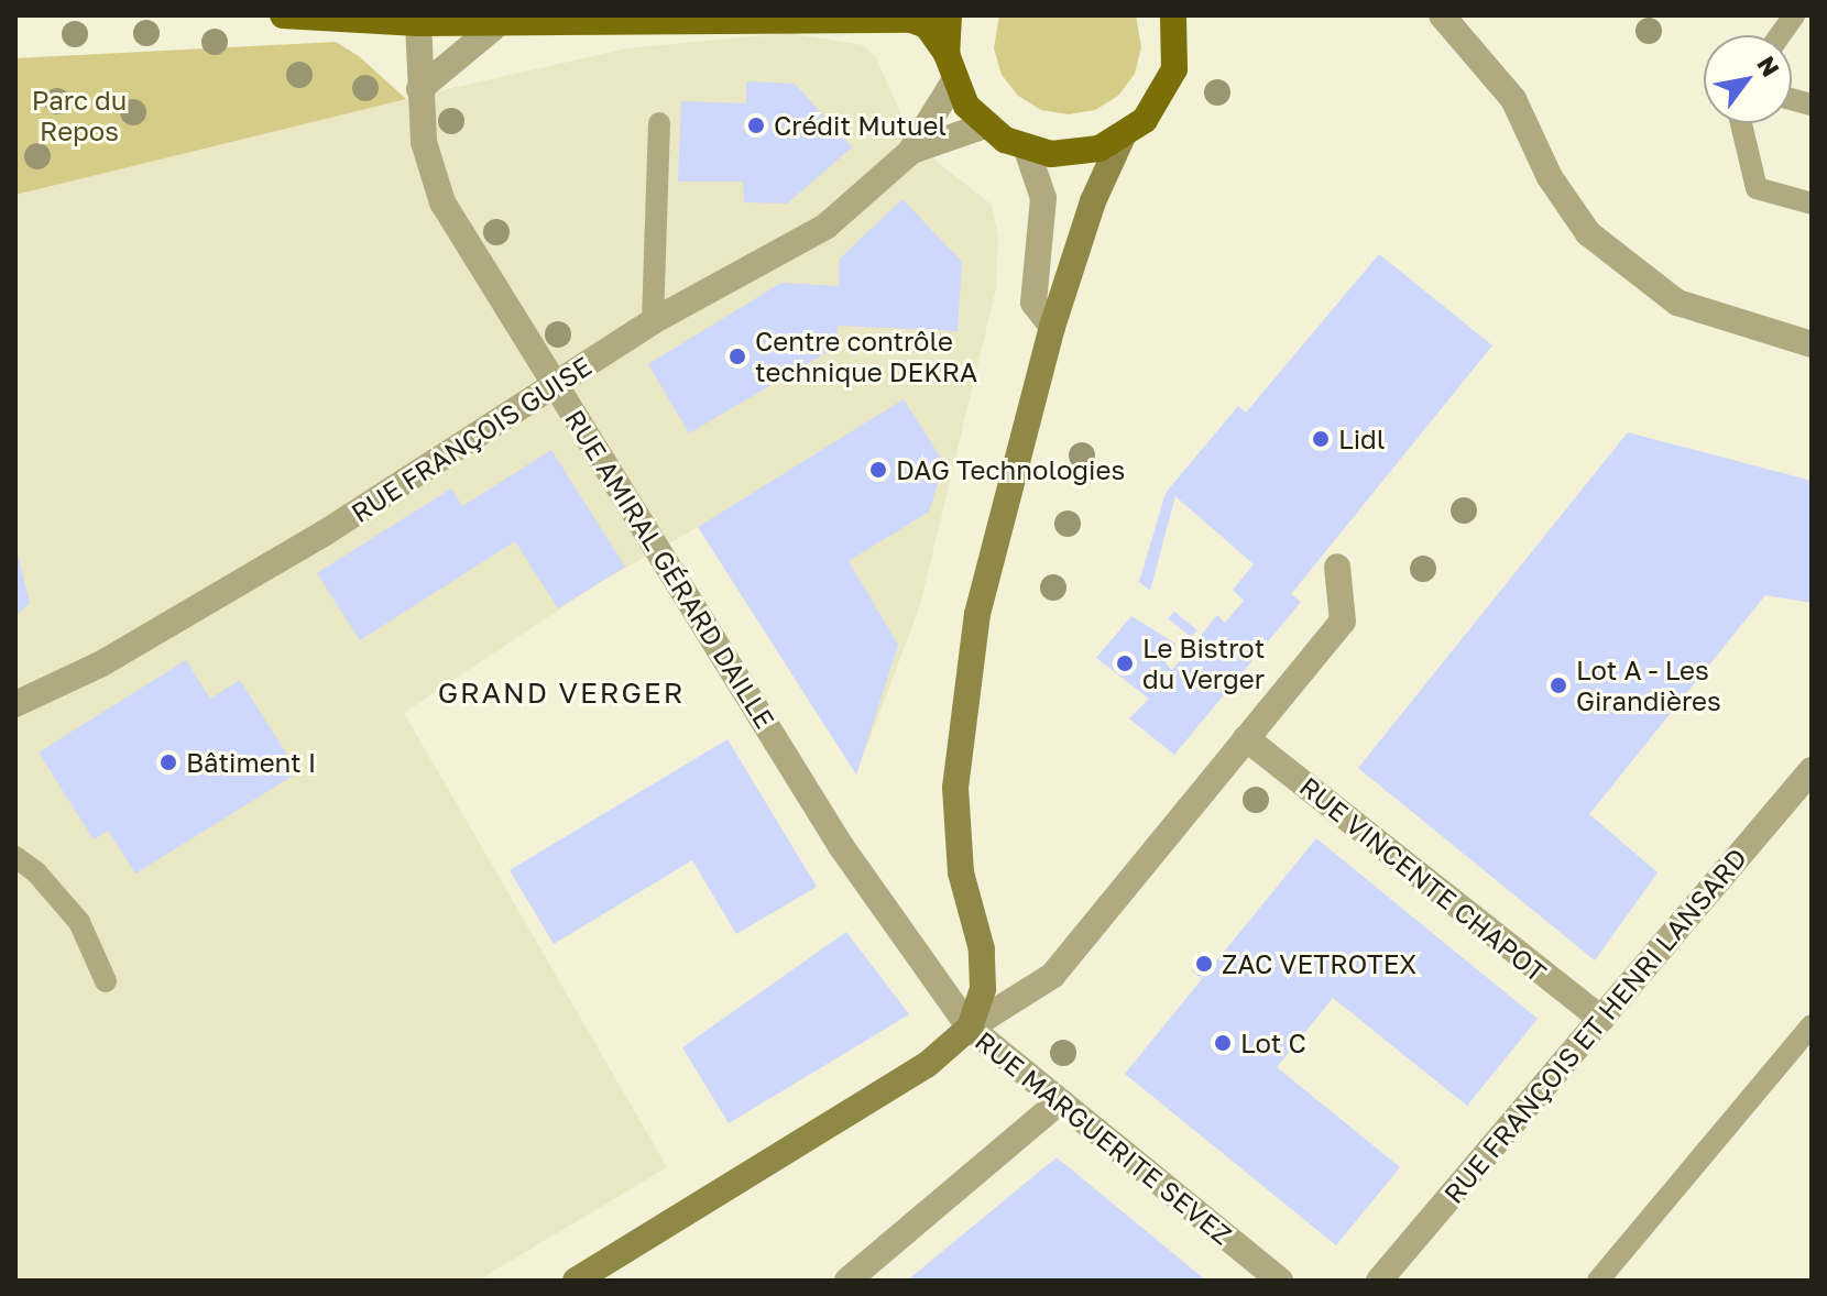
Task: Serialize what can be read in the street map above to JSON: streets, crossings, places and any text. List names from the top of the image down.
{
  "streets": {
    "street": [
      "RUE FRANÇOIS GUISE",
      "RUE AMIRAL GÉRARD DAILLE",
      "RUE VINCENTE CHAPOT",
      "RUE FRANÇOIS ET HENRI LANSARD",
      "RUE MARGUERITE SEVEZ"
    ]
  },
  "crossings": [
    ["RUE FRANÇOIS GUISE", "RUE AMIRAL GÉRARD DAILLE"],
    ["RUE AMIRAL GÉRARD DAILLE", "RUE MARGUERITE SEVEZ"],
    ["RUE VINCENTE CHAPOT", "RUE FRANÇOIS ET HENRI LANSARD"]
  ],
  "districts": ["GRAND VERGER"],
  "parks": ["Parc du Repos"],
  "places": [
    "Crédit Mutuel",
    "Centre contrôle technique DEKRA",
    "Lidl",
    "DAG Technologies",
    "Le Bistrot du Verger",
    "Lot A - Les Girandières",
    "Bâtiment I",
    "ZAC VETROTEX",
    "Lot C"
  ],
  "north": "top right"
}
